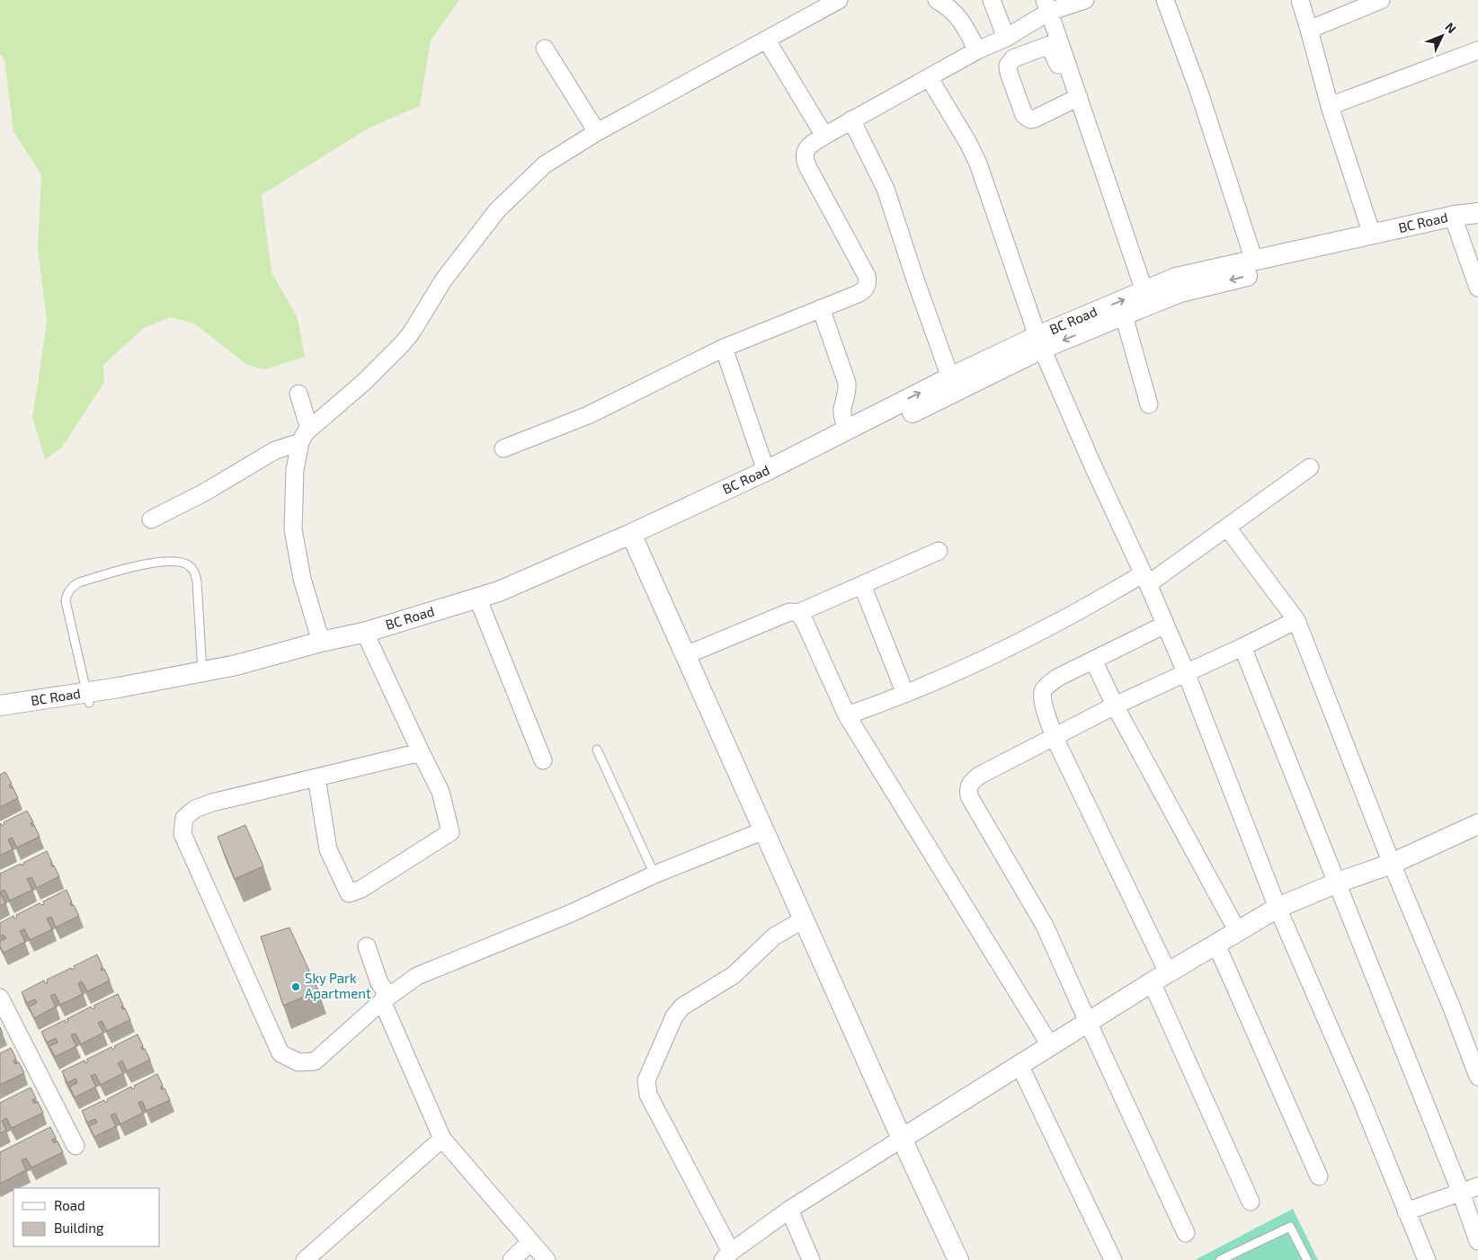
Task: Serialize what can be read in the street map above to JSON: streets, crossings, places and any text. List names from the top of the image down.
{
  "streets": {
    "street": ["BC Road"]
  },
  "places": ["Sky Park Apartment"],
  "legend": ["Road", "Building"],
  "north": "top right"
}
